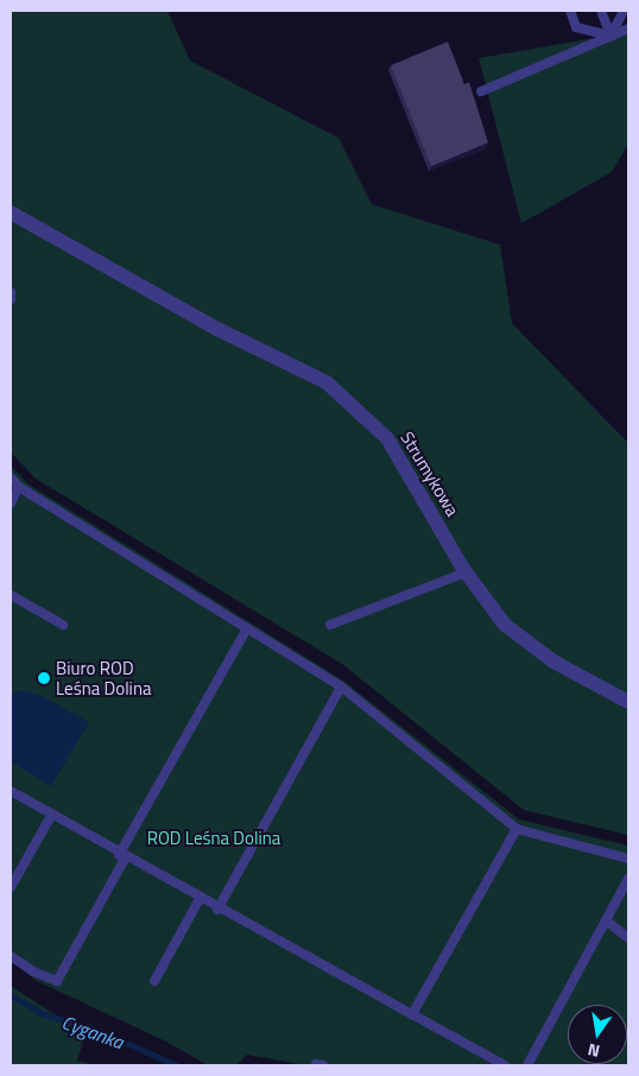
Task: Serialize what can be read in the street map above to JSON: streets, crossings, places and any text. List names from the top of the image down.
{
  "streets": {
    "street": ["Strumykowa"]
  },
  "water": ["Cyganka"],
  "parks": ["ROD Leśna Dolina"],
  "places": ["Biuro ROD Leśna Dolina"],
  "north": "bottom"
}
